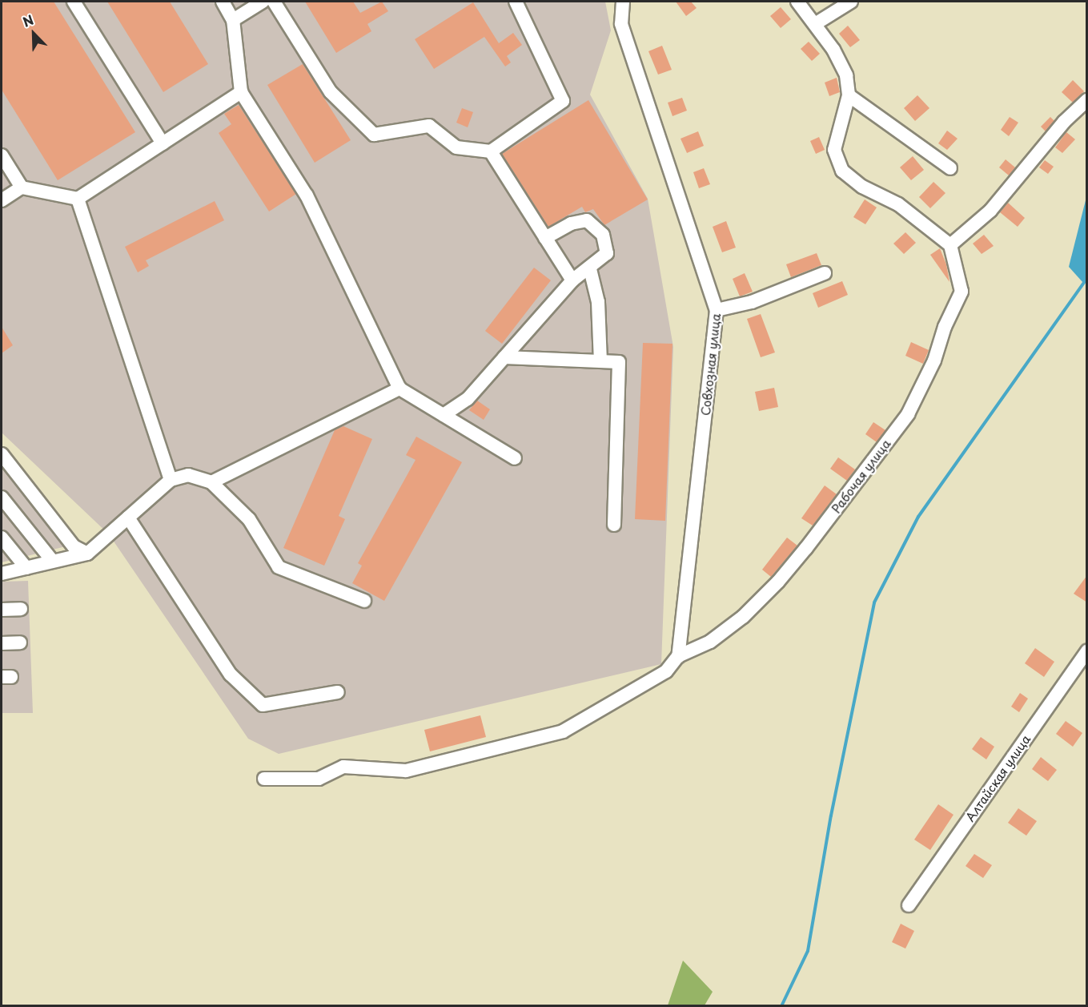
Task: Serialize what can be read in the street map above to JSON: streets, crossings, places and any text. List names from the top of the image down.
{
  "streets": {
    "street": ["Совхозная улица", "Рабочая улица", "Алтайская улица"]
  },
  "crossings": [
    ["Совхозная улица", "Рабочая улица"]
  ],
  "north": "top left"
}
